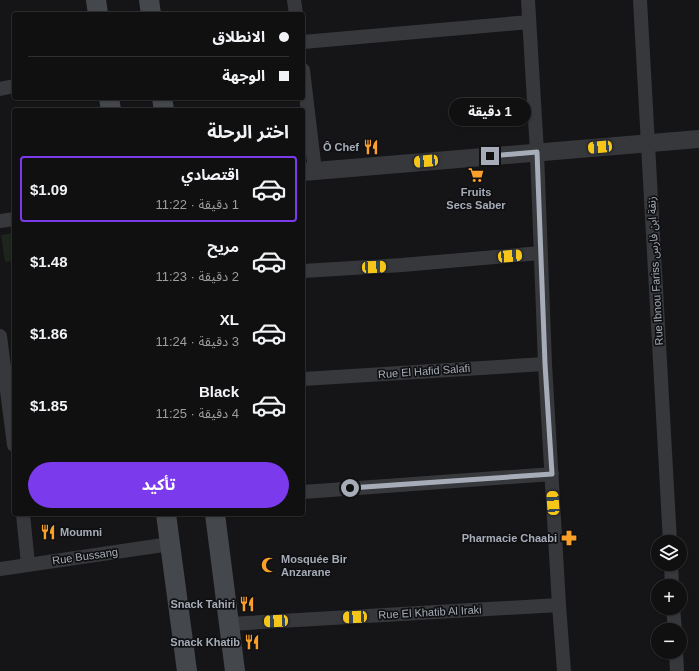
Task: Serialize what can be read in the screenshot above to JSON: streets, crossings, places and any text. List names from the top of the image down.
{
  "streets": {
    "street": [
      "Rue Ibnou Fariss زنقة ابن فارس",
      "Rue El Hafid Salafi",
      "Rue Bussang",
      "Rue El Khatib Al Iraki"
    ]
  },
  "places": {
    "restaurant": [
      "Ô Chef",
      "Moumni",
      "Snack Tahiri",
      "Snack Khatib"
    ],
    "supermarket": ["Fruits Secs Saber"],
    "pharmacy": ["Pharmacie Chaabi"],
    "mosque": ["Mosquée Bir Anzarane"]
  },
  "page": {
    "banner": ["الانطلاق", "الوجهة"],
    "bubble": "1 دقيقة",
    "heading": "اختر الرحلة",
    "list": [
      {
        "name": "اقتصادي",
        "note": "1 دقيقة · 11:22",
        "value": "$1.09"
      },
      {
        "name": "مريح",
        "note": "2 دقيقة · 11:23",
        "value": "$1.48"
      },
      {
        "name": "XL",
        "note": "3 دقيقة · 11:24",
        "value": "$1.86"
      },
      {
        "name": "Black",
        "note": "4 دقيقة · 11:25",
        "value": "$1.85"
      }
    ],
    "buttons": "تأكيد",
    "map_buttons": ["+", "−"]
  }
}
